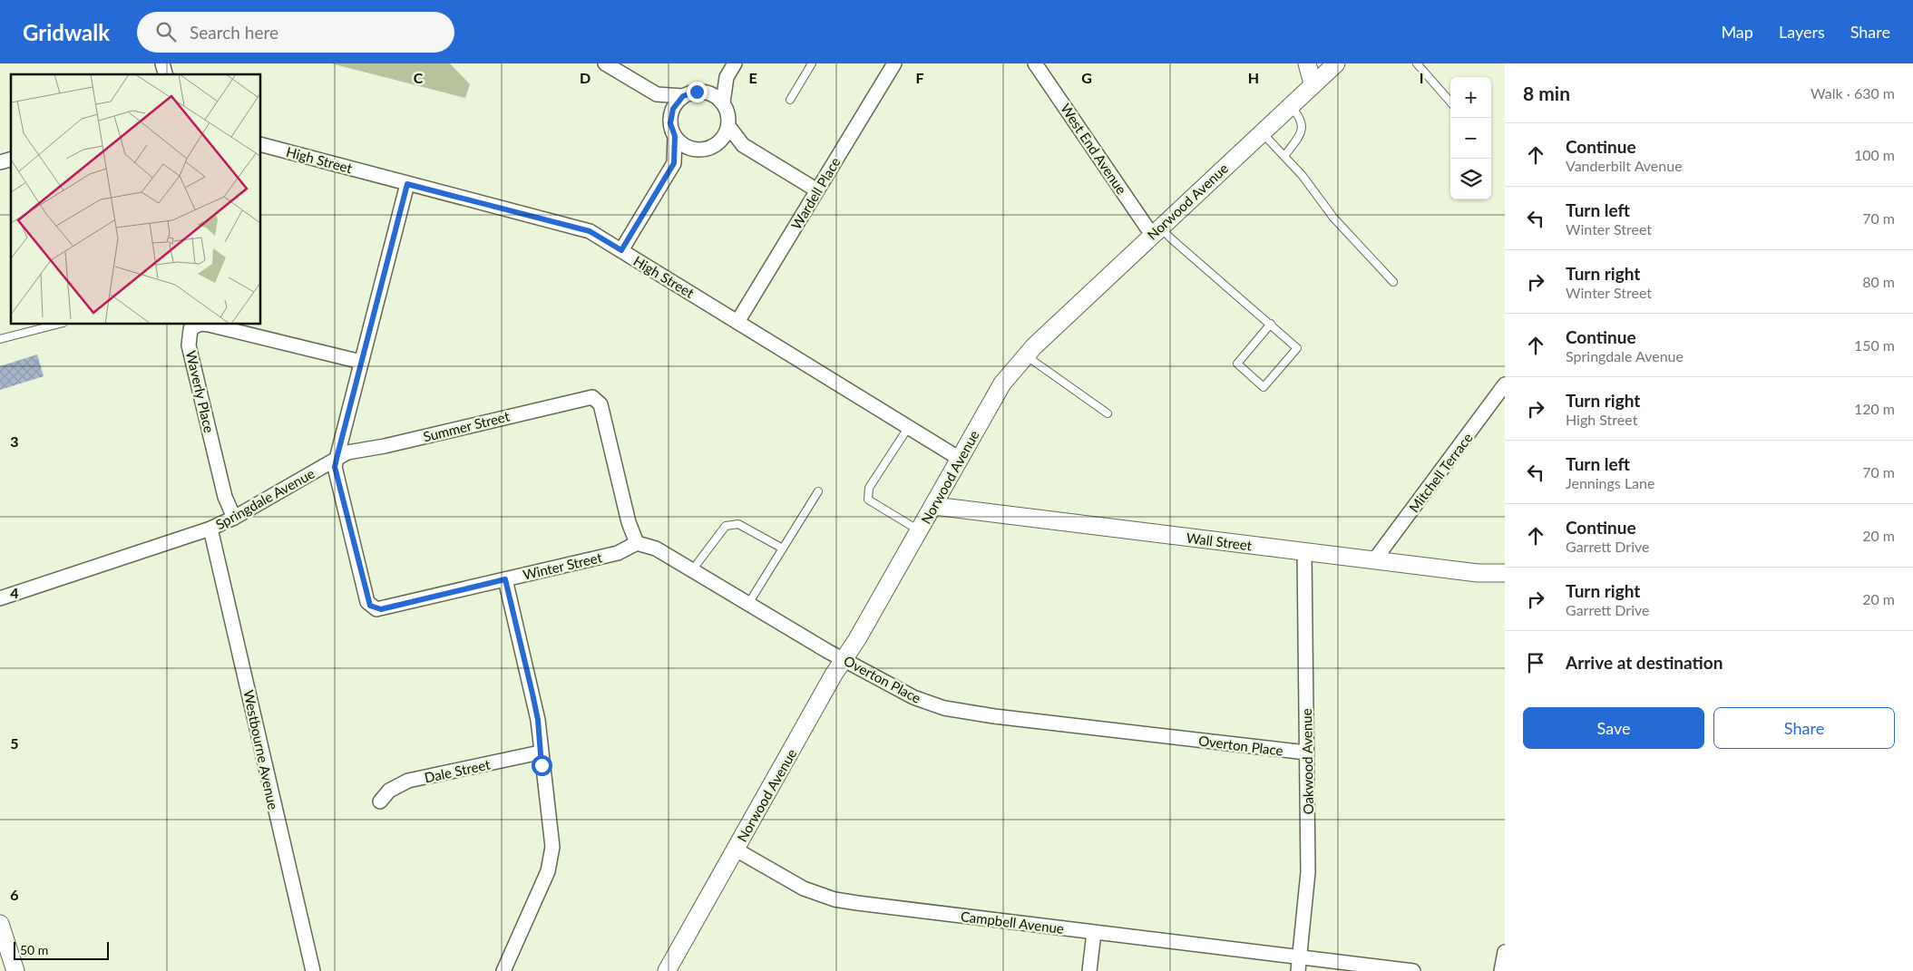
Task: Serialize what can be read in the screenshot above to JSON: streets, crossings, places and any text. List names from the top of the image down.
{
  "streets": {
    "street": [
      "West End Avenue",
      "High Street",
      "Wardell Place",
      "Norwood Avenue",
      "Waverly Place",
      "Summer Street",
      "Mitchell Terrace",
      "Springdale Avenue",
      "Wall Street",
      "Winter Street",
      "Overton Place",
      "Westbourne Avenue",
      "Oakwood Avenue",
      "Dale Street",
      "Campbell Avenue"
    ]
  },
  "crossings": [
    ["West End Avenue", "Norwood Avenue"],
    ["High Street", "Wardell Place"],
    ["High Street", "Norwood Avenue"],
    ["Norwood Avenue", "Wall Street"],
    ["Norwood Avenue", "Overton Place"],
    ["Norwood Avenue", "Campbell Avenue"],
    ["Waverly Place", "Springdale Avenue"],
    ["Summer Street", "Springdale Avenue"],
    ["Summer Street", "Winter Street"],
    ["Summer Street", "Overton Place"],
    ["Mitchell Terrace", "Wall Street"],
    ["Springdale Avenue", "Winter Street"],
    ["Springdale Avenue", "Westbourne Avenue"],
    ["Wall Street", "Oakwood Avenue"],
    ["Winter Street", "Overton Place"],
    ["Overton Place", "Oakwood Avenue"],
    ["Oakwood Avenue", "Campbell Avenue"]
  ],
  "scale_bar": "50 m",
  "page": {
    "header": "Gridwalk",
    "search": "Search here",
    "nav": ["Map", "Layers", "Share"],
    "heading": ["8 min", "Walk · 630 m"],
    "map_buttons": ["+", "−"],
    "list": [
      ["Continue", "Vanderbilt Avenue", "100 m"],
      ["Turn left", "Winter Street", "70 m"],
      ["Turn right", "Winter Street", "80 m"],
      ["Continue", "Springdale Avenue", "150 m"],
      ["Turn right", "High Street", "120 m"],
      ["Turn left", "Jennings Lane", "70 m"],
      ["Continue", "Garrett Drive", "20 m"],
      ["Turn right", "Garrett Drive", "20 m"],
      "Arrive at destination"
    ],
    "buttons": ["Save", "Share"],
    "scale": "50 m"
  },
  "grid": {
    "columns": [
      "C",
      "D",
      "E",
      "F",
      "G",
      "H",
      "I"
    ],
    "rows": [
      "3",
      "4",
      "5",
      "6"
    ]
  }
}
